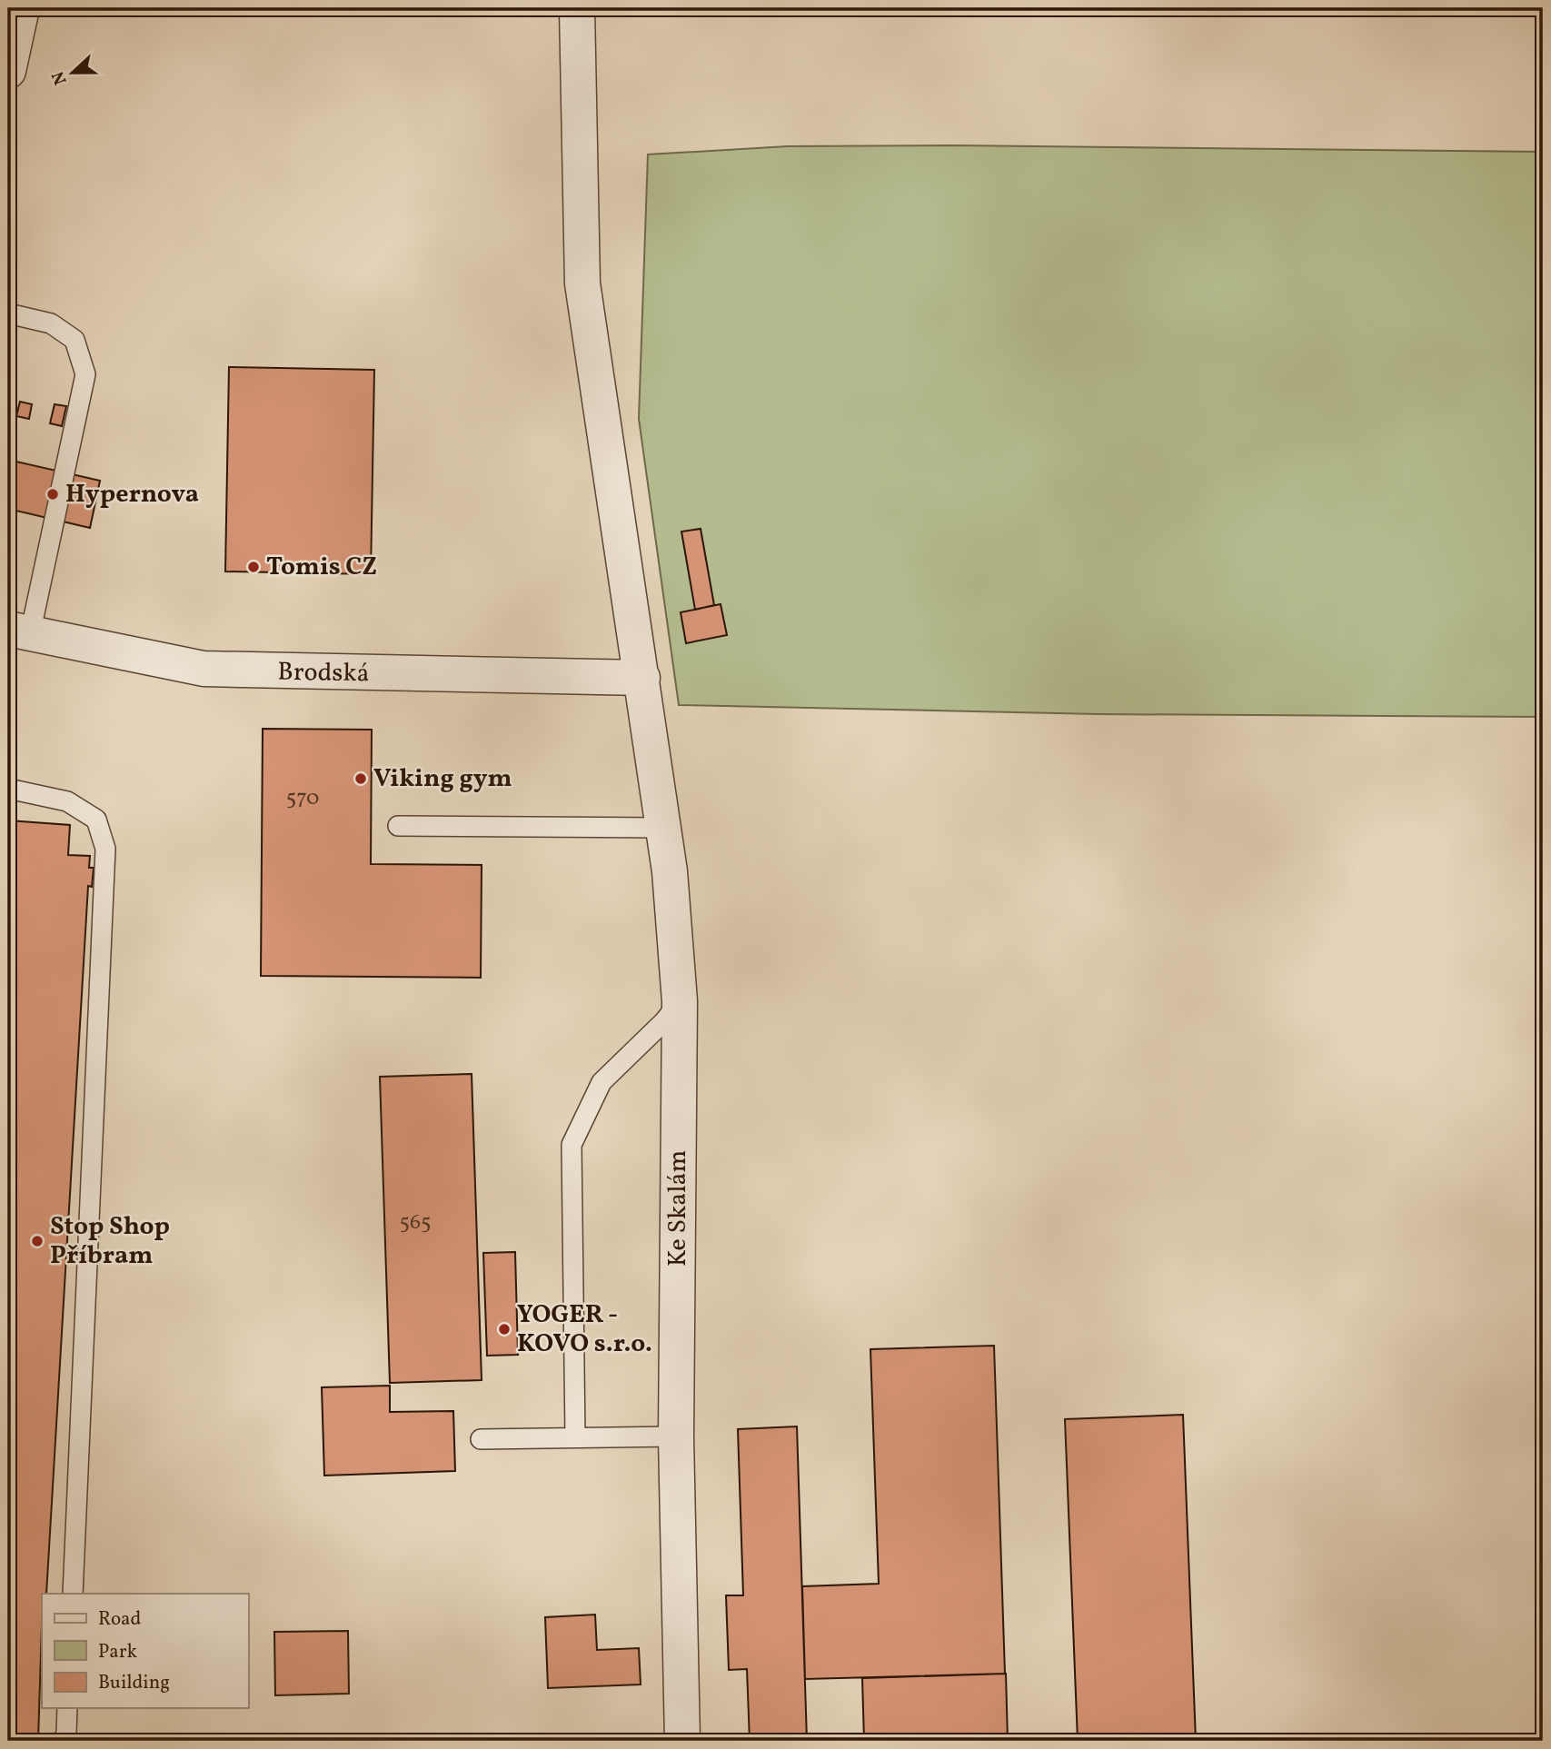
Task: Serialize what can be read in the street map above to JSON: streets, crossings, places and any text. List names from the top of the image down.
{
  "streets": {
    "street": ["Brodská", "Ke Skalám"]
  },
  "crossings": [
    ["Brodská", "Ke Skalám"]
  ],
  "places": [
    "Hypernova",
    "Tomis CZ",
    "Viking gym",
    "Stop Shop Příbram",
    "YOGER - KOVO s.r.o."
  ],
  "house_numbers": ["570", "565"],
  "legend": ["Road", "Park", "Building"],
  "north": "left"
}
